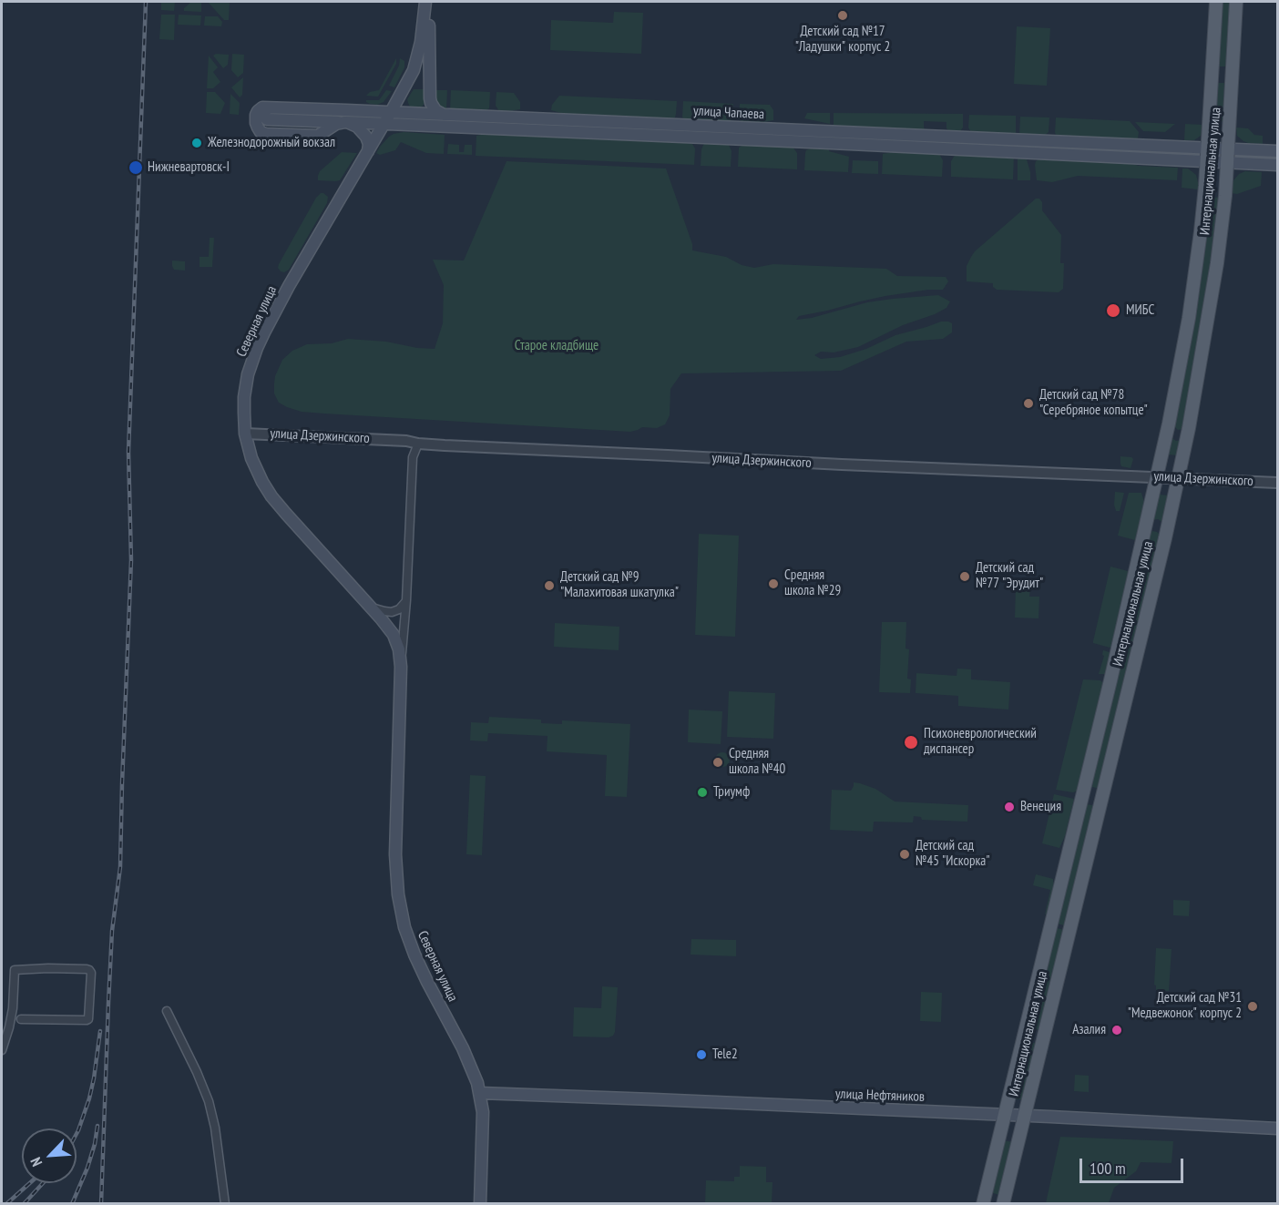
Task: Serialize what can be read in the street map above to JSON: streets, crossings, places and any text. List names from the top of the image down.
{
  "streets": {
    "main road": [
      "улица Чапаева",
      "Интернациональная улица",
      "Северная улица",
      "улица Нефтяников"
    ],
    "street": ["улица Дзержинского"]
  },
  "crossings": [
    ["улица Чапаева", "Интернациональная улица"],
    ["улица Чапаева", "Северная улица"],
    ["Интернациональная улица", "улица Дзержинского"],
    ["Интернациональная улица", "улица Нефтяников"],
    ["Северная улица", "улица Дзержинского"],
    ["Северная улица", "улица Нефтяников"]
  ],
  "parks": ["Старое кладбище"],
  "places": [
    "Детский сад №17 \"Ладушки\" корпус 2",
    "Железнодорожный вокзал",
    "Нижневартовск-I",
    "МИБС",
    "Детский сад №78 \"Серебряное копытце\"",
    "Детский сад №77 \"Эрудит\"",
    "Средняя школа №29",
    "Детский сад №9 \"Малахитовая шкатулка\"",
    "Психоневрологический диспансер",
    "Средняя школа №40",
    "Триумф",
    "Венеция",
    "Детский сад №45 \"Искорка\"",
    "Детский сад №31 \"Медвежонок\" корпус 2",
    "Азалия",
    "Tele2"
  ],
  "scale_bar": "100 m",
  "north": "bottom left"
}
